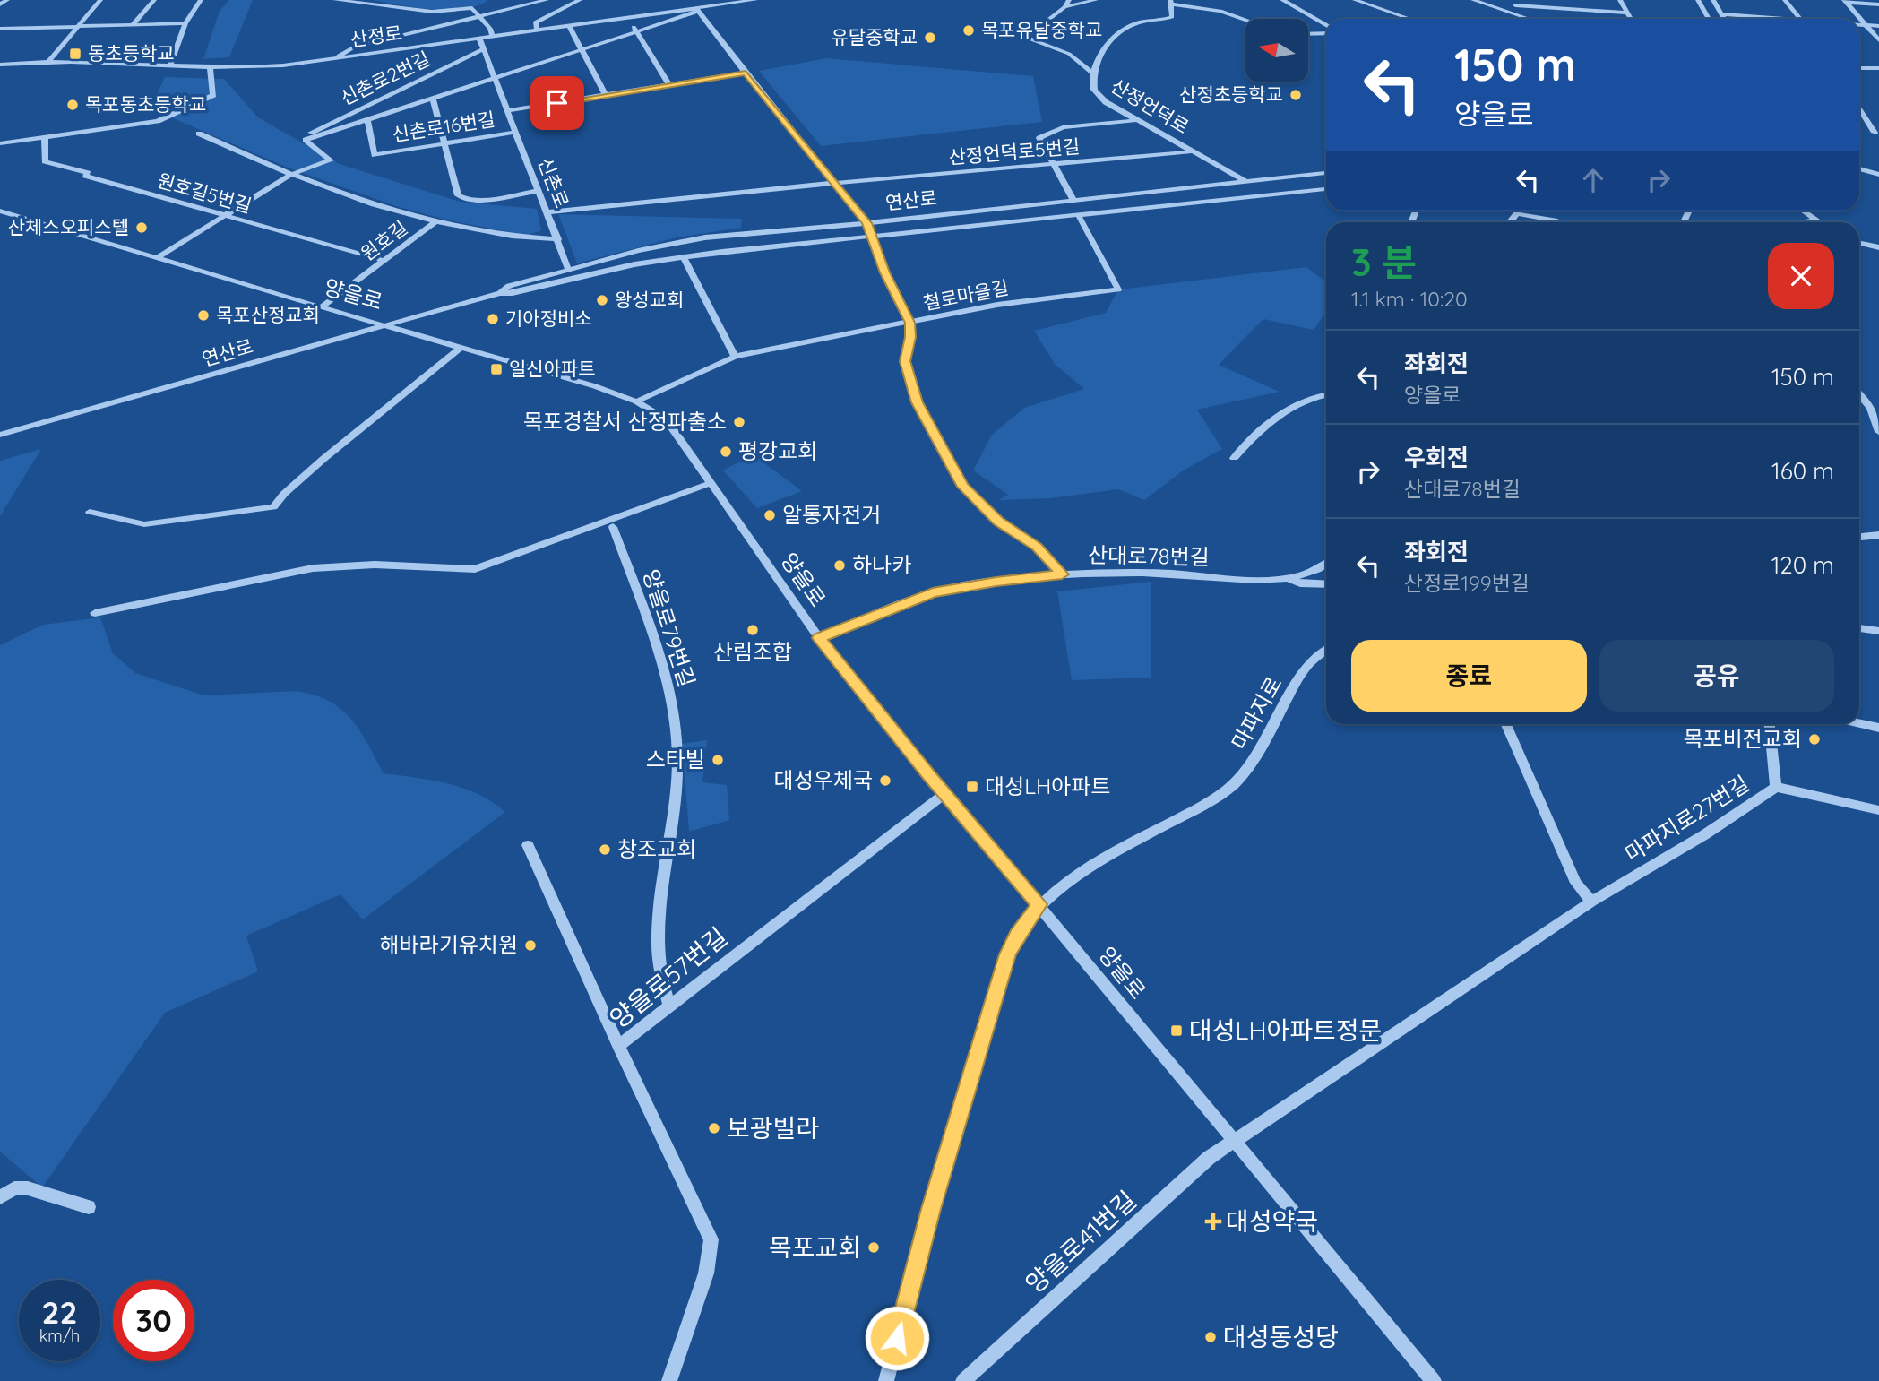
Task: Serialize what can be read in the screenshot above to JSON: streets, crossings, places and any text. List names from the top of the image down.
{
  "streets": {
    "street": [
      "산정로",
      "신촌로2번길",
      "산정언덕로",
      "신촌로16번길",
      "산정언덕로5번길",
      "신촌로",
      "원호길5번길",
      "연산로",
      "원호길",
      "양을로",
      "철로마을길",
      "산대로78번길",
      "양을로79번길",
      "마파지로",
      "마파지로27번길",
      "양을로57번길",
      "양을로41번길"
    ]
  },
  "crossings": [
    ["산정로", "신촌로"],
    ["신촌로2번길", "신촌로"],
    ["산정언덕로", "산정언덕로5번길"],
    ["산정언덕로", "연산로"],
    ["신촌로16번길", "신촌로"],
    ["신촌로", "연산로"],
    ["원호길5번길", "원호길"],
    ["연산로", "양을로"],
    ["연산로", "철로마을길"],
    ["원호길", "양을로"],
    ["양을로", "철로마을길"],
    ["양을로", "산대로78번길"],
    ["양을로", "마파지로"],
    ["양을로", "마파지로27번길"],
    ["양을로", "양을로57번길"],
    ["양을로", "양을로41번길"],
    ["양을로79번길", "양을로57번길"],
    ["마파지로27번길", "양을로41번길"]
  ],
  "places": {
    "other": [
      "목포유달중학교",
      "유달중학교",
      "산정초등학교",
      "목포동초등학교",
      "산체스오피스텔",
      "왕성교회",
      "목포산정교회",
      "기아정비소",
      "목포경찰서 산정파출소",
      "평강교회",
      "알통자전거",
      "하나카",
      "산림조합",
      "목포비전교회",
      "스타빌",
      "대성우체국",
      "창조교회",
      "해바라기유치원",
      "보광빌라",
      "목포교회",
      "대성동성당"
    ],
    "transit": [
      "동초등학교",
      "일신아파트",
      "대성LH아파트",
      "대성LH아파트정문"
    ],
    "health": ["대성약국"]
  },
  "north": "left",
  "page": {
    "turn": ["150 m", "양을로"],
    "heading": ["3 분", "1.1 km · 10:20"],
    "list": [
      {
        "name": "좌회전",
        "note": "양을로",
        "value": "150 m"
      },
      {
        "name": "우회전",
        "note": "산대로78번길",
        "value": "160 m"
      },
      {
        "name": "좌회전",
        "note": "산정로199번길",
        "value": "120 m"
      }
    ],
    "buttons": ["종료", "공유"],
    "speed": "22 km/h",
    "limit": "30"
  }
}
